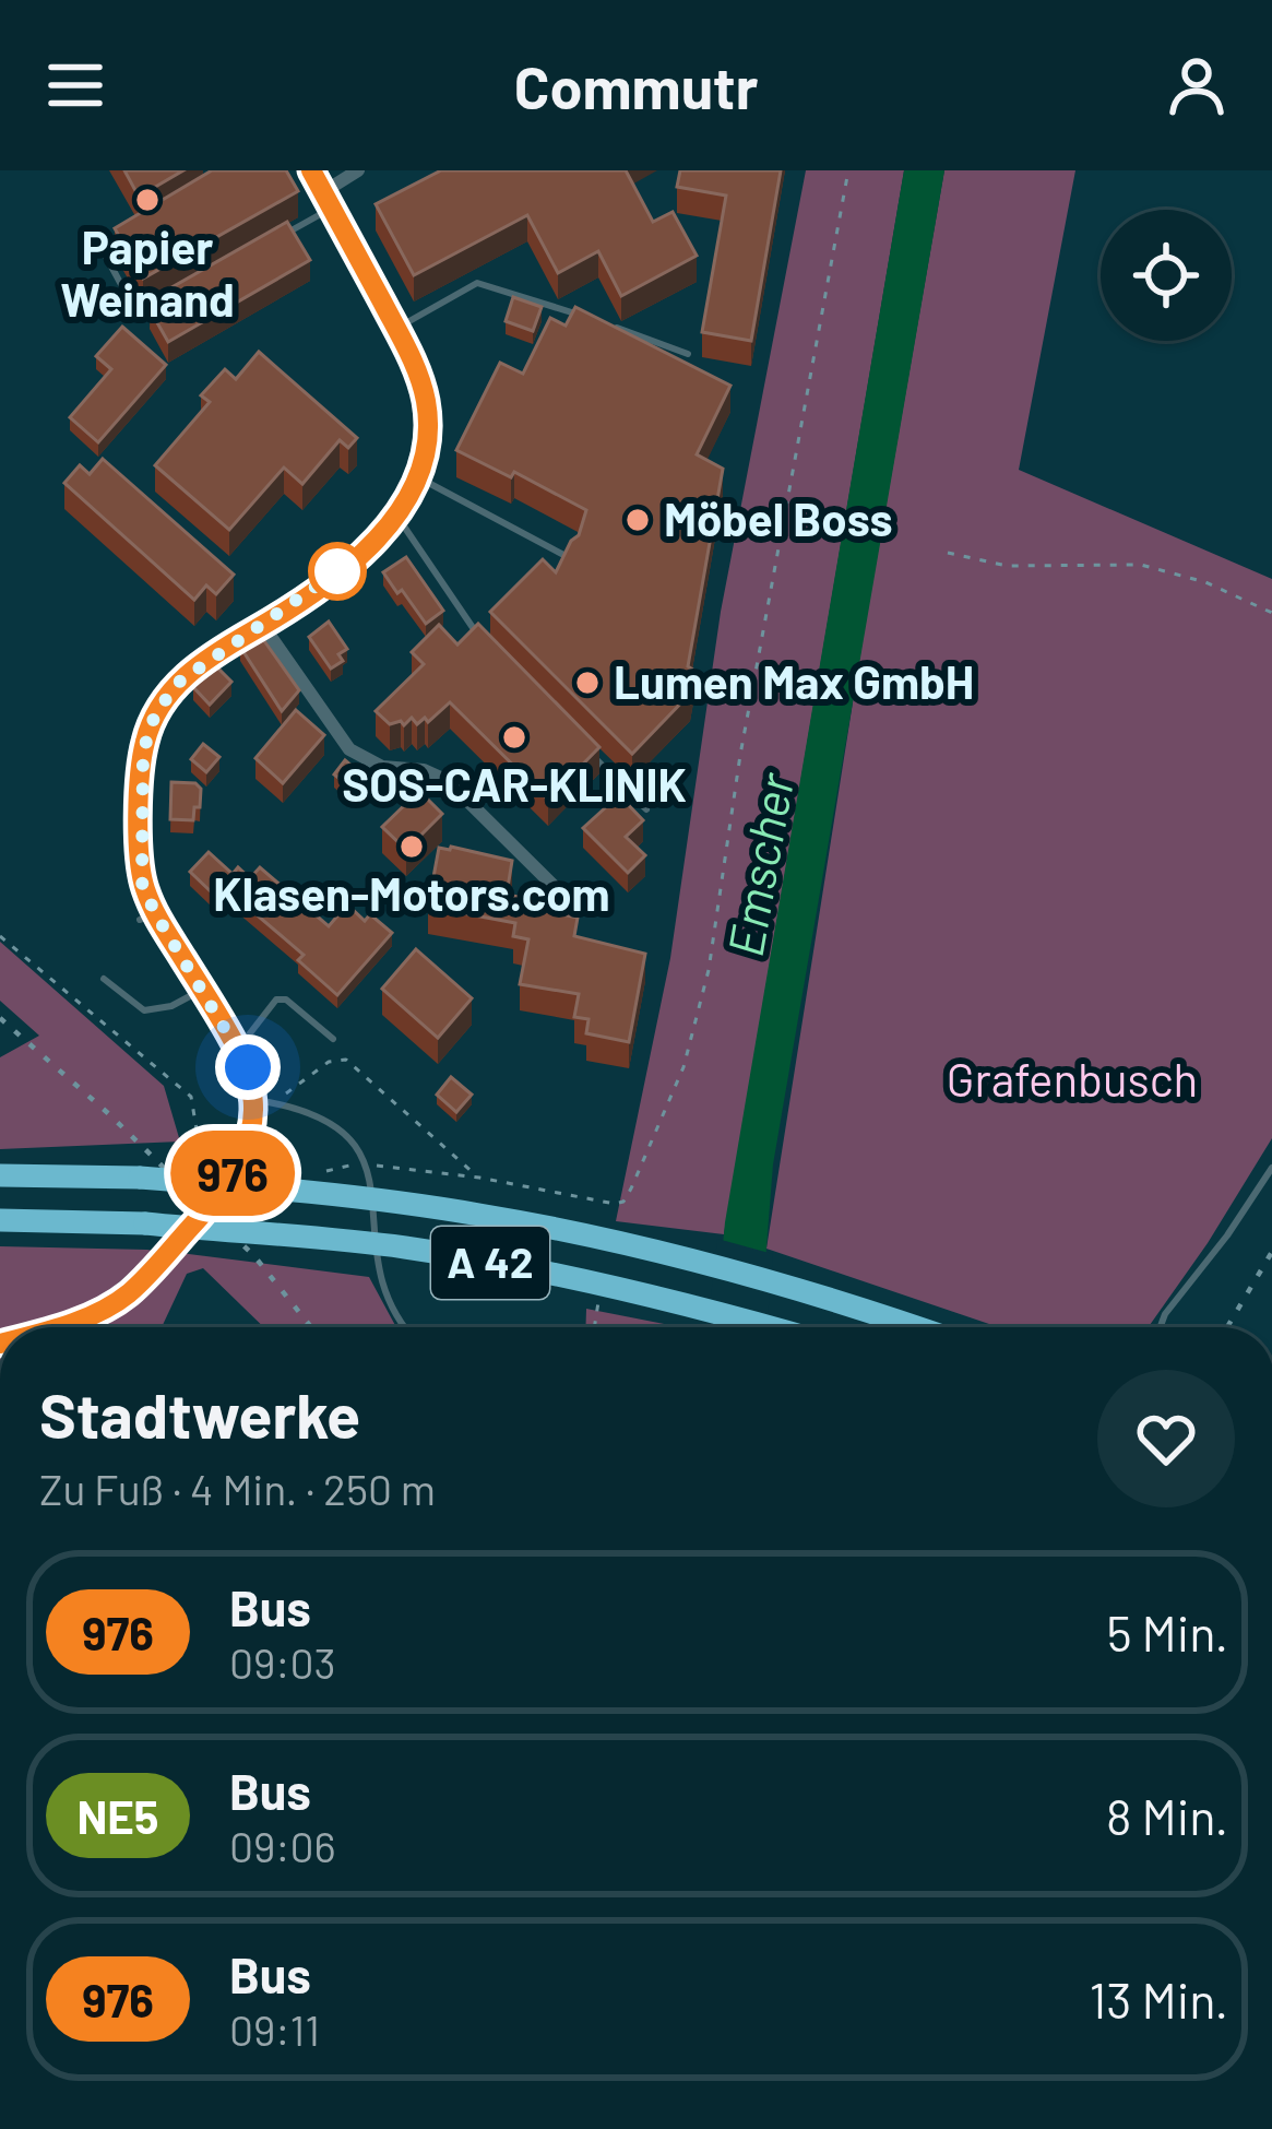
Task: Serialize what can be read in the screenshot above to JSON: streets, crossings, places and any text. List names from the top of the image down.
{
  "streets": {
    "highway": ["A 42"]
  },
  "water": ["Emscher"],
  "parks": ["Grafenbusch"],
  "places": [
    "Papier Weinand",
    "Möbel Boss",
    "Lumen Max GmbH",
    "SOS-CAR-KLINIK",
    "Klasen-Motors.com"
  ],
  "lines": ["bus line 976"],
  "page": {
    "header": "Commutr",
    "on_map": "976",
    "heading": ["Stadtwerke", "Zu Fuß · 4 Min. · 250 m"],
    "list": [
      {
        "mark": "976",
        "name": "Bus",
        "note": "09:03",
        "value": "5 Min."
      },
      {
        "mark": "NE5",
        "name": "Bus",
        "note": "09:06",
        "value": "8 Min."
      },
      {
        "mark": "976",
        "name": "Bus",
        "note": "09:11",
        "value": "13 Min."
      }
    ]
  }
}
